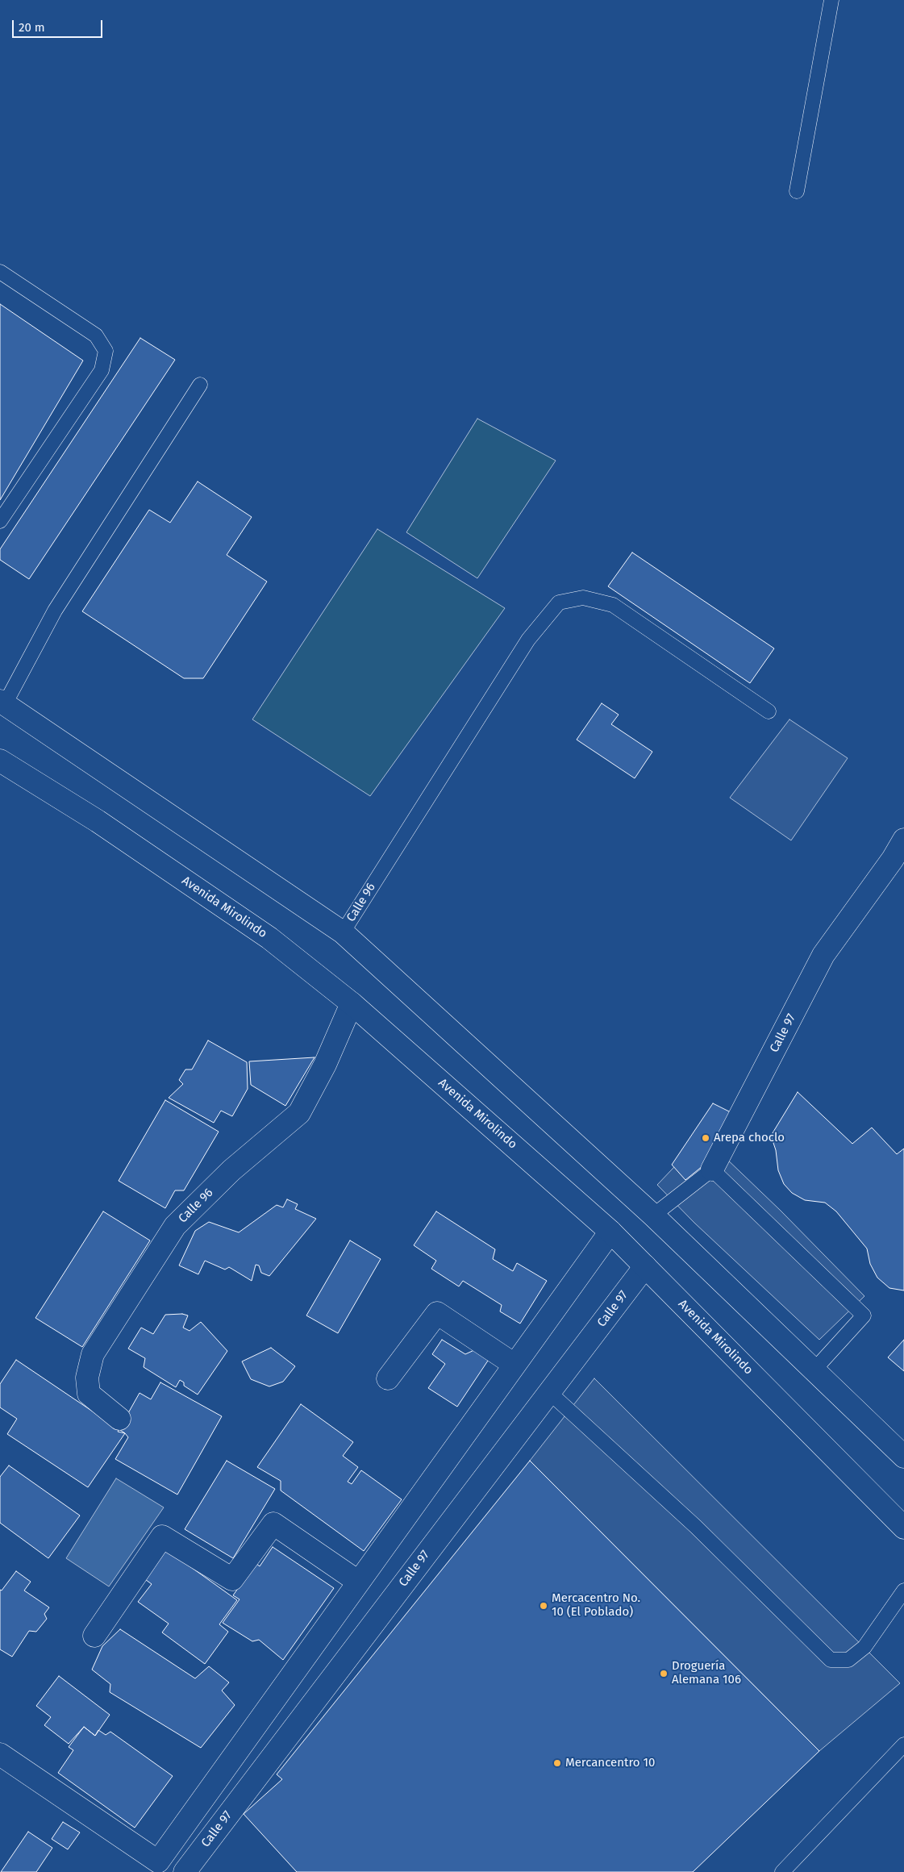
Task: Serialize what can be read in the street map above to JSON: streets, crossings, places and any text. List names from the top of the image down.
{
  "streets": {
    "street": ["Calle 96", "Avenida Mirolindo", "Calle 97"]
  },
  "crossings": [
    ["Calle 96", "Avenida Mirolindo"],
    ["Avenida Mirolindo", "Calle 97"]
  ],
  "places": [
    "Arepa choclo",
    "Mercacentro No. 10 (El Poblado)",
    "Droguería Alemana 106",
    "Mercancentro 10"
  ],
  "scale_bar": "20 m"
}
